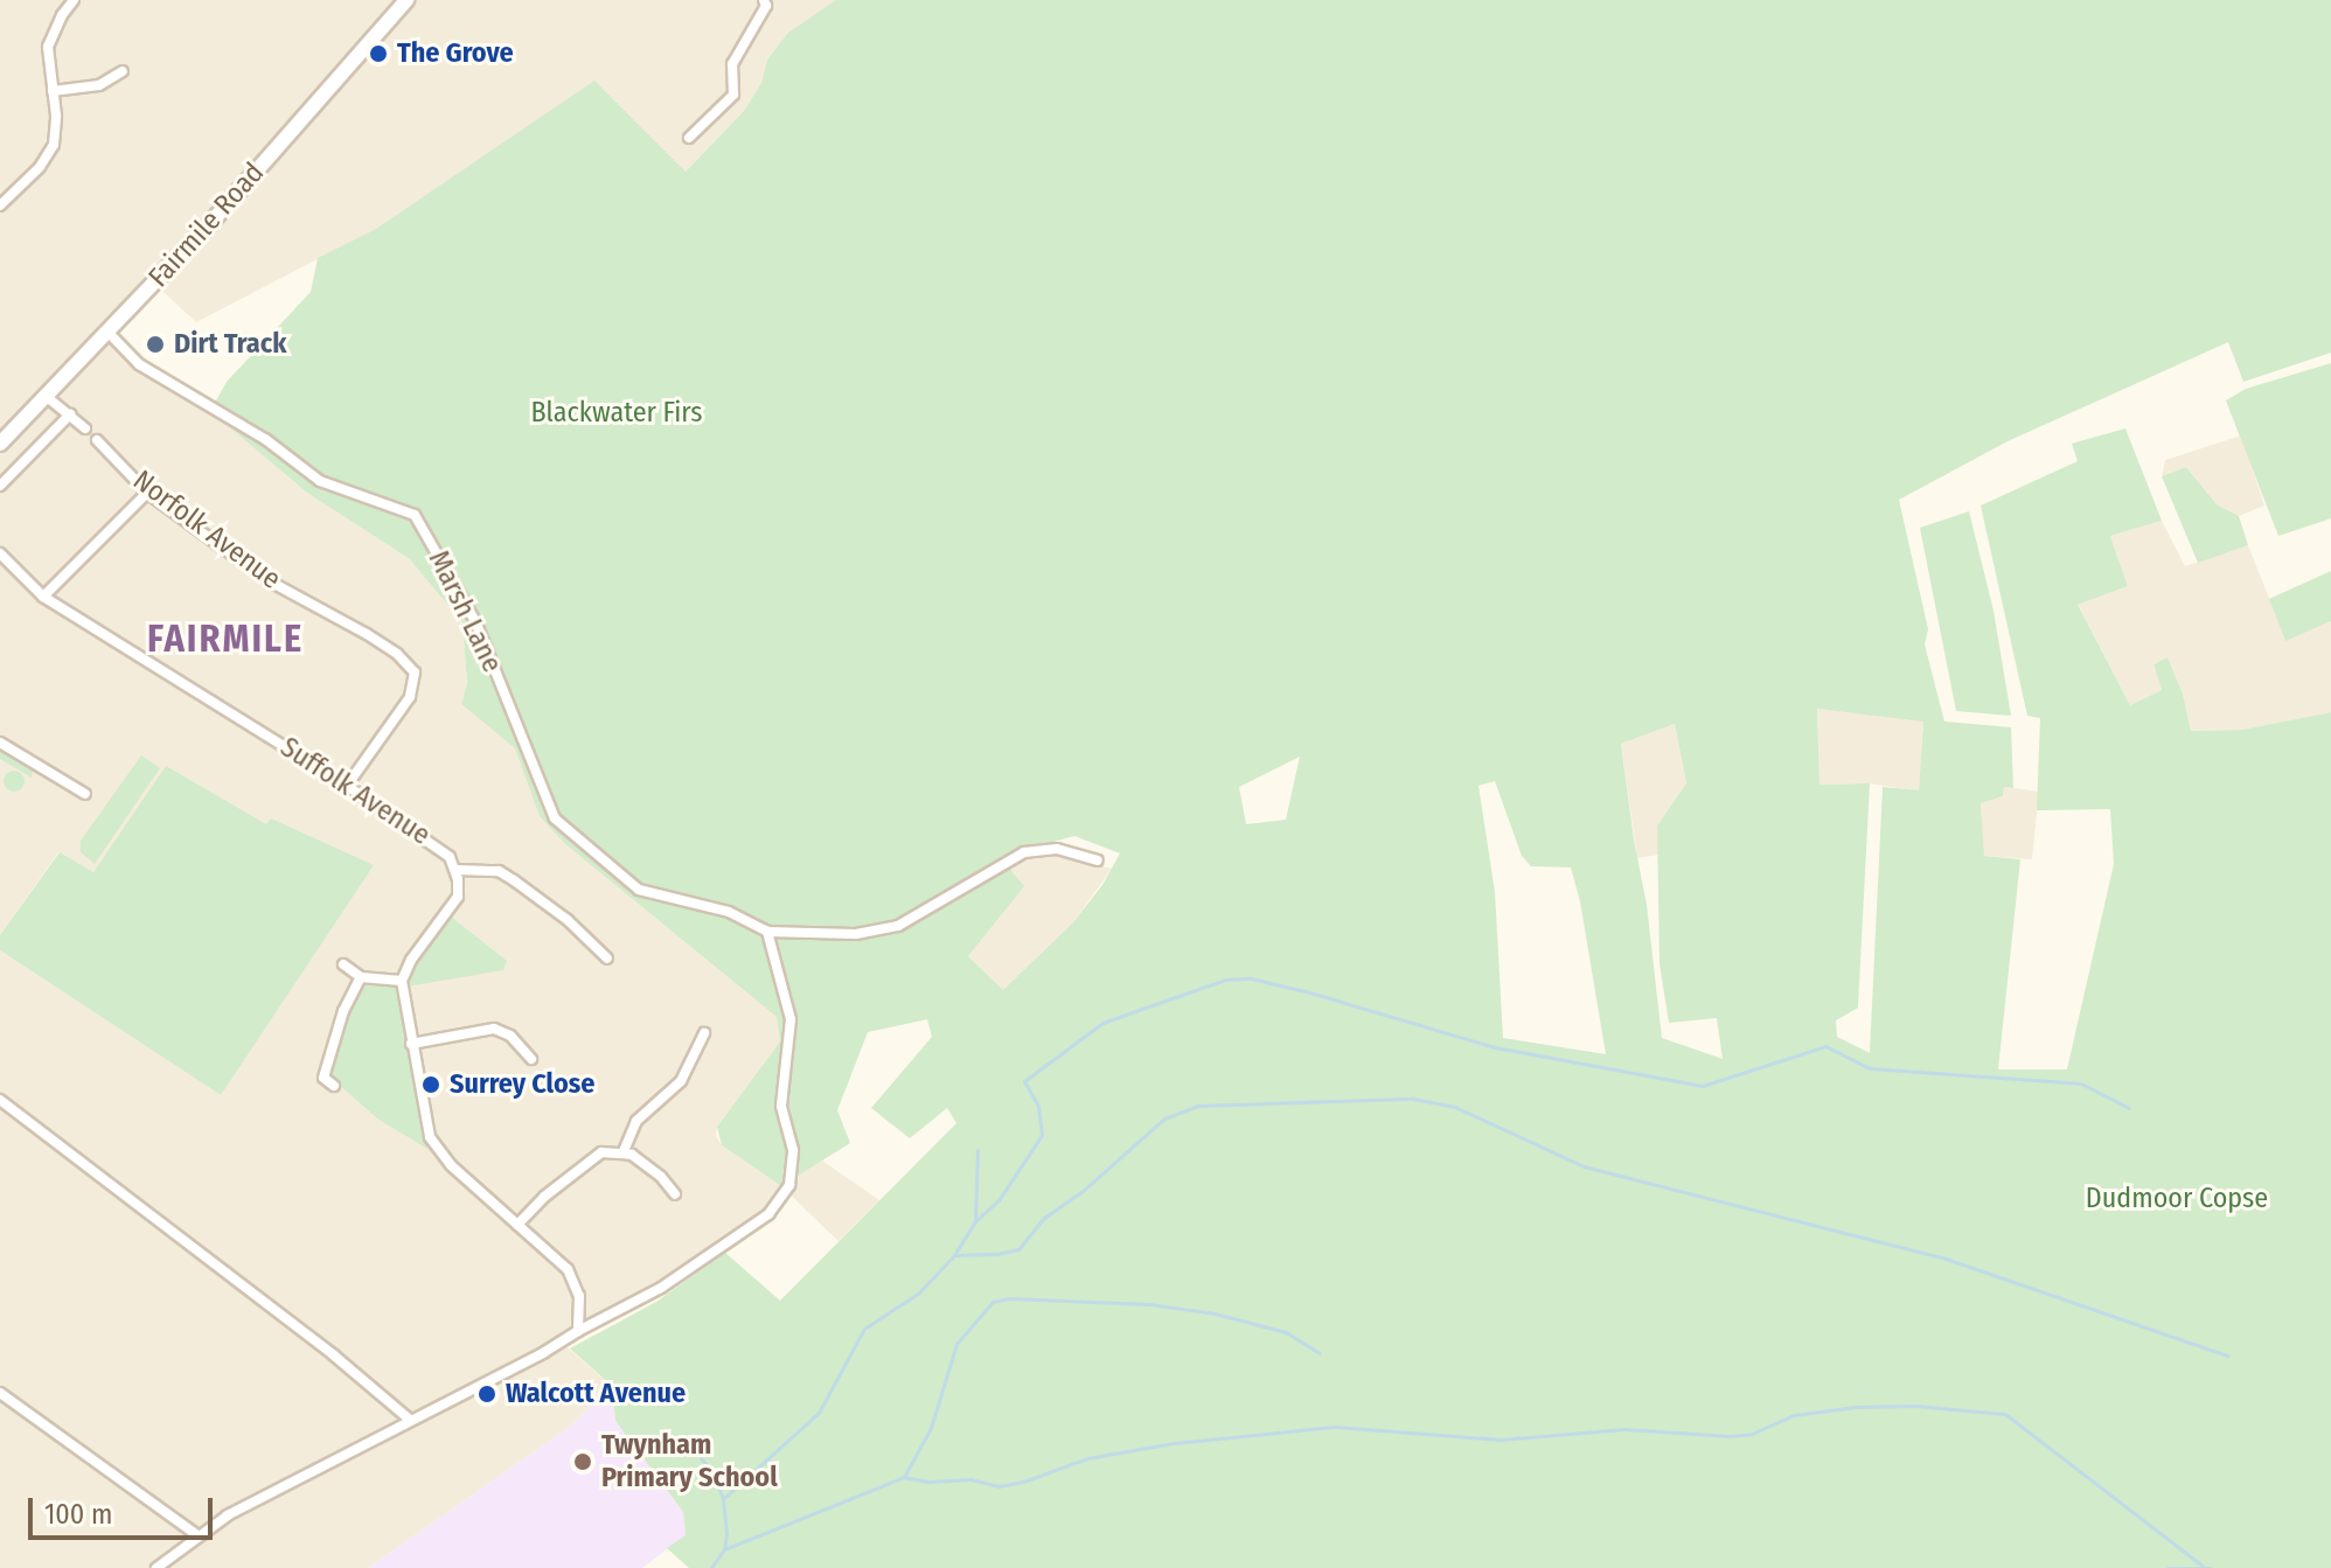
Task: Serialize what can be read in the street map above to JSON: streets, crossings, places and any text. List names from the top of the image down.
{
  "streets": {
    "main road": ["Fairmile Road"],
    "street": ["Norfolk Avenue", "Marsh Lane", "Suffolk Avenue"]
  },
  "crossings": [
    ["Fairmile Road", "Marsh Lane"],
    ["Norfolk Avenue", "Suffolk Avenue"]
  ],
  "districts": ["FAIRMILE"],
  "parks": ["Blackwater Firs", "Dudmoor Copse"],
  "places": [
    "The Grove",
    "Dirt Track",
    "Surrey Close",
    "Walcott Avenue",
    "Twynham Primary School"
  ],
  "scale_bar": "100 m"
}
